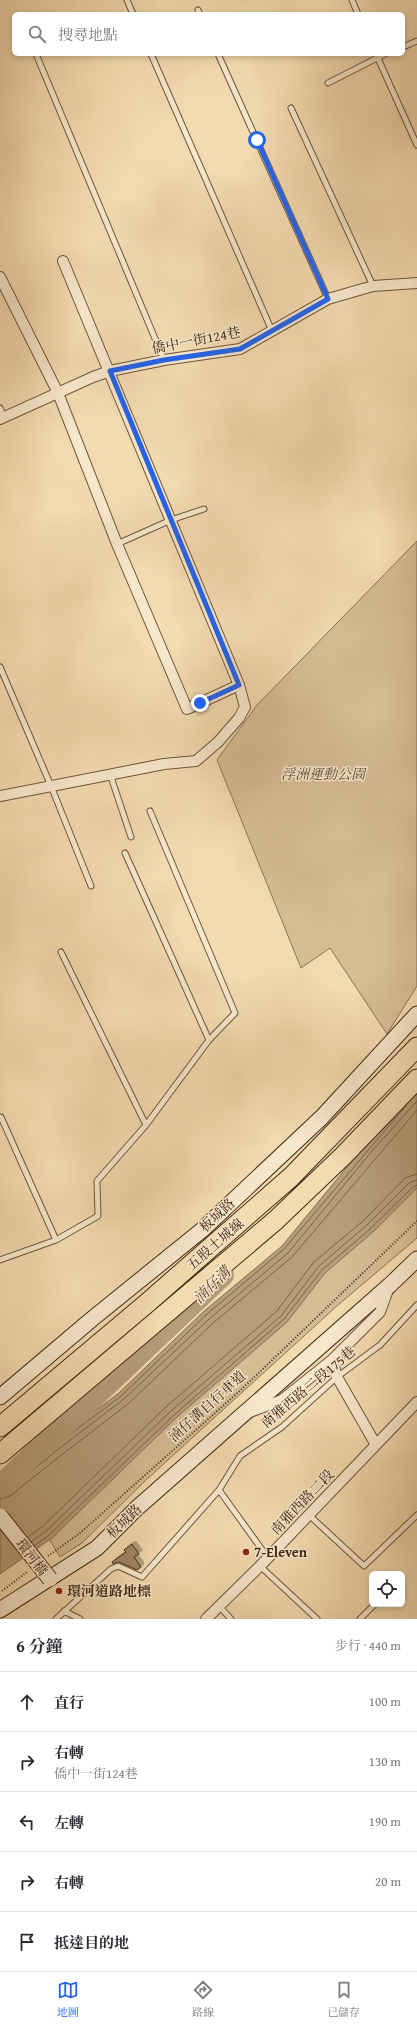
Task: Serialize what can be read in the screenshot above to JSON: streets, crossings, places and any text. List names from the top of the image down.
{
  "streets": {
    "highway": ["五股土城線"],
    "street": [
      "僑中一街124巷",
      "板城路",
      "南雅西路二段",
      "環河橋"
    ],
    "lane": ["南雅西路二段175巷"],
    "path": ["湳仔溝自行車道"]
  },
  "crossings": [
    ["板城路", "環河橋"],
    ["湳仔溝自行車道", "環河橋"]
  ],
  "water": ["湳仔溝"],
  "parks": ["浮洲運動公園"],
  "places": ["7-Eleven", "環河道路地標"],
  "page": {
    "search": "搜尋地點",
    "heading": ["6 分鐘", "步行 · 440 m"],
    "list": [
      ["直行", "100 m"],
      ["右轉", "僑中一街124巷", "130 m"],
      ["左轉", "190 m"],
      ["右轉", "20 m"],
      "抵達目的地"
    ],
    "nav": ["地圖", "路線", "已儲存"]
  }
}
